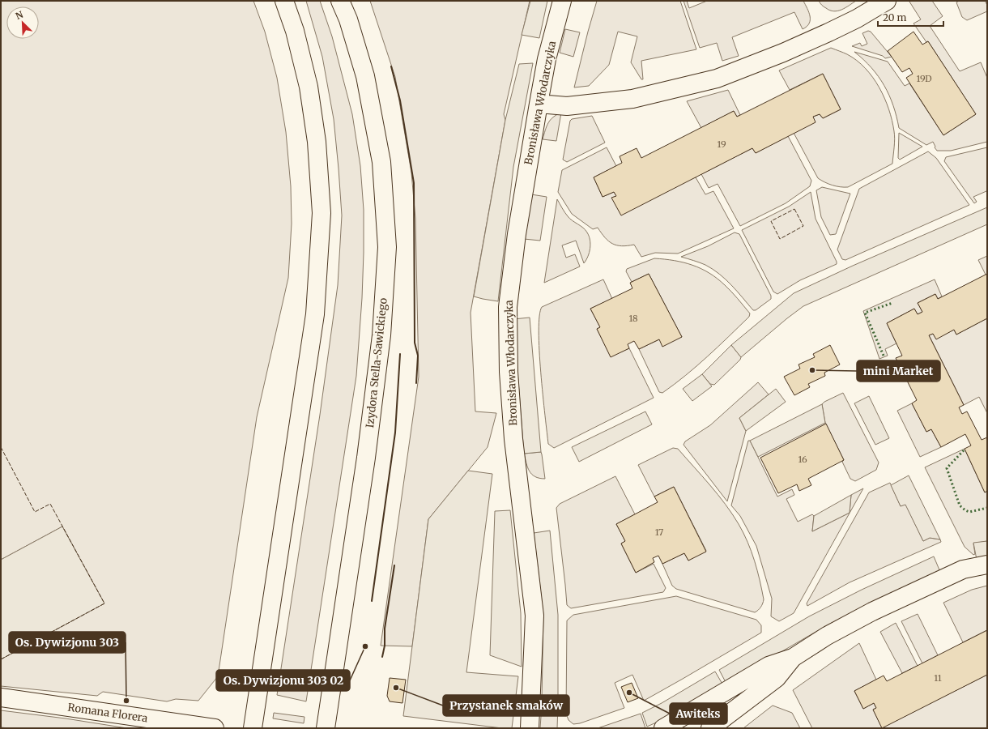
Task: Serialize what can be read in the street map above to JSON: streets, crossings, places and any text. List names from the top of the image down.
{
  "streets": {
    "street": ["Bronisława Włodarczyka", "Izydora Stella-Sawickiego", "Romana Florera"]
  },
  "places": [
    "mini Market",
    "Os. Dywizjonu 303 02",
    "Przystanek smaków",
    "Awiteks",
    "Os. Dywizjonu 303"
  ],
  "house_numbers": [
    "19D",
    "19",
    "18",
    "16",
    "17",
    "11"
  ],
  "scale_bar": "20 m",
  "north": "top left"
}
